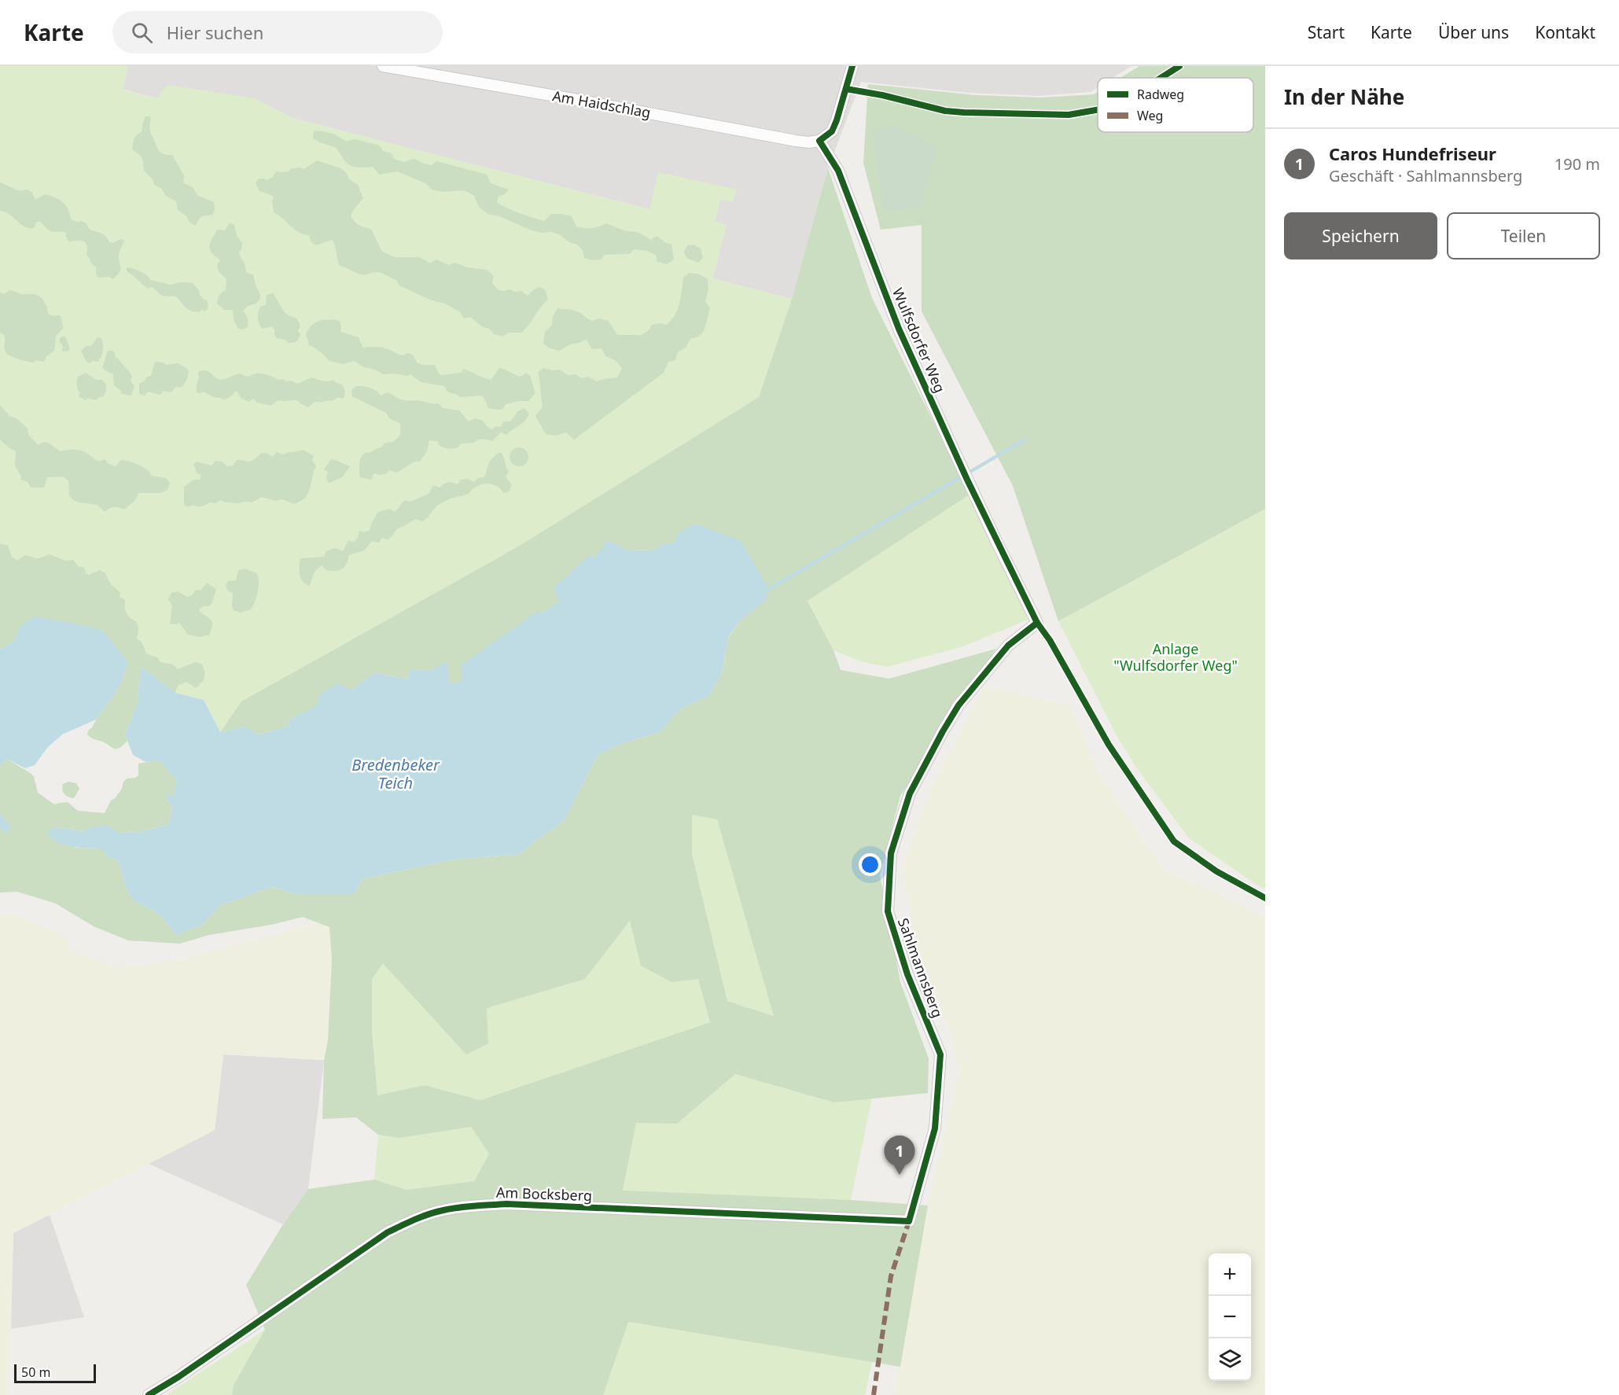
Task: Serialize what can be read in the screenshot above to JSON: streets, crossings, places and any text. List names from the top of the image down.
{
  "streets": {
    "street": [
      "Am Haidschlag",
      "Wulfsdorfer Weg",
      "Sahlmannsberg",
      "Am Bocksberg"
    ]
  },
  "crossings": [
    ["Am Haidschlag", "Wulfsdorfer Weg"],
    ["Wulfsdorfer Weg", "Sahlmannsberg"],
    ["Sahlmannsberg", "Am Bocksberg"]
  ],
  "water": ["Bredenbeker Teich"],
  "parks": ["Anlage \"Wulfsdorfer Weg\""],
  "legend": ["Radweg", "Weg"],
  "scale_bar": "50 m",
  "page": {
    "header": "Karte",
    "search": "Hier suchen",
    "nav": [
      "Start",
      "Karte",
      "Über uns",
      "Kontakt"
    ],
    "heading": "In der Nähe",
    "list": [
      {
        "mark": "1",
        "name": "Caros Hundefriseur",
        "note": "Geschäft · Sahlmannsberg",
        "value": "190 m"
      }
    ],
    "buttons": ["Speichern", "Teilen"],
    "pins": "1",
    "map_buttons": ["+", "−"],
    "scale": "50 m"
  }
}
